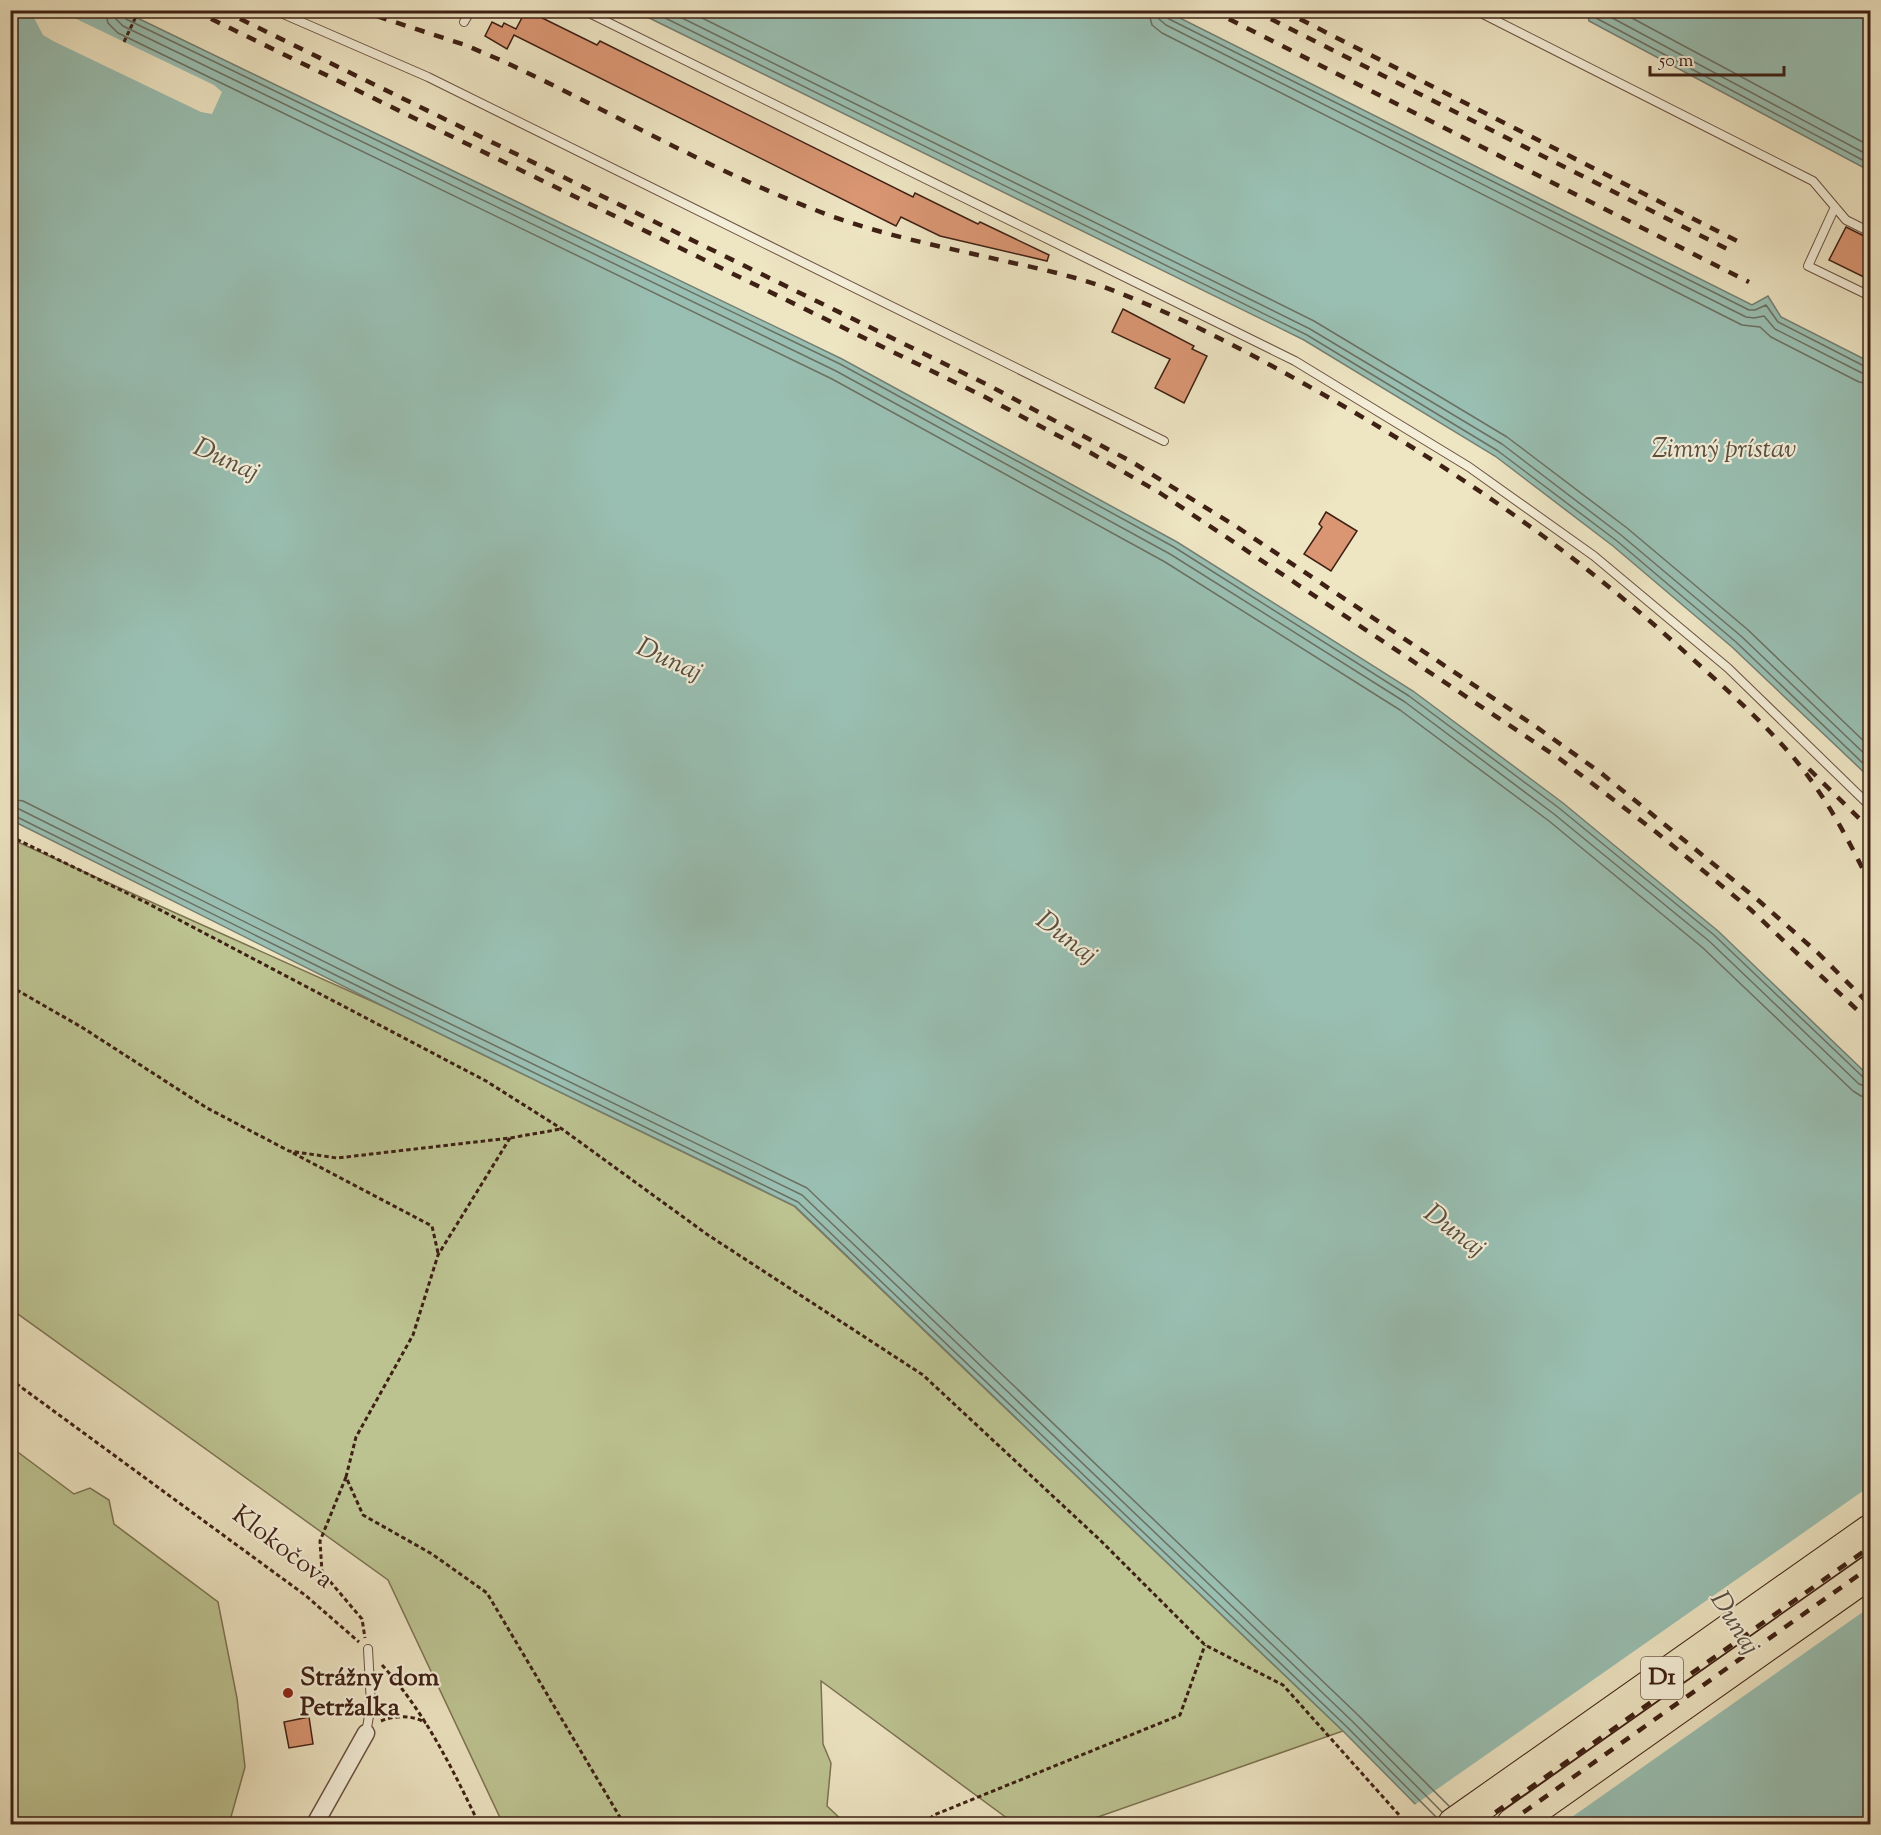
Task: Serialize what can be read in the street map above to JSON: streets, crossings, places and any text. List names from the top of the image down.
{
  "streets": {
    "highway": ["D1"],
    "path": ["Klokočova"]
  },
  "water": ["Zimný prístav", "Dunaj"],
  "places": ["Strážny dom Petržalka"],
  "scale_bar": "50 m"
}
